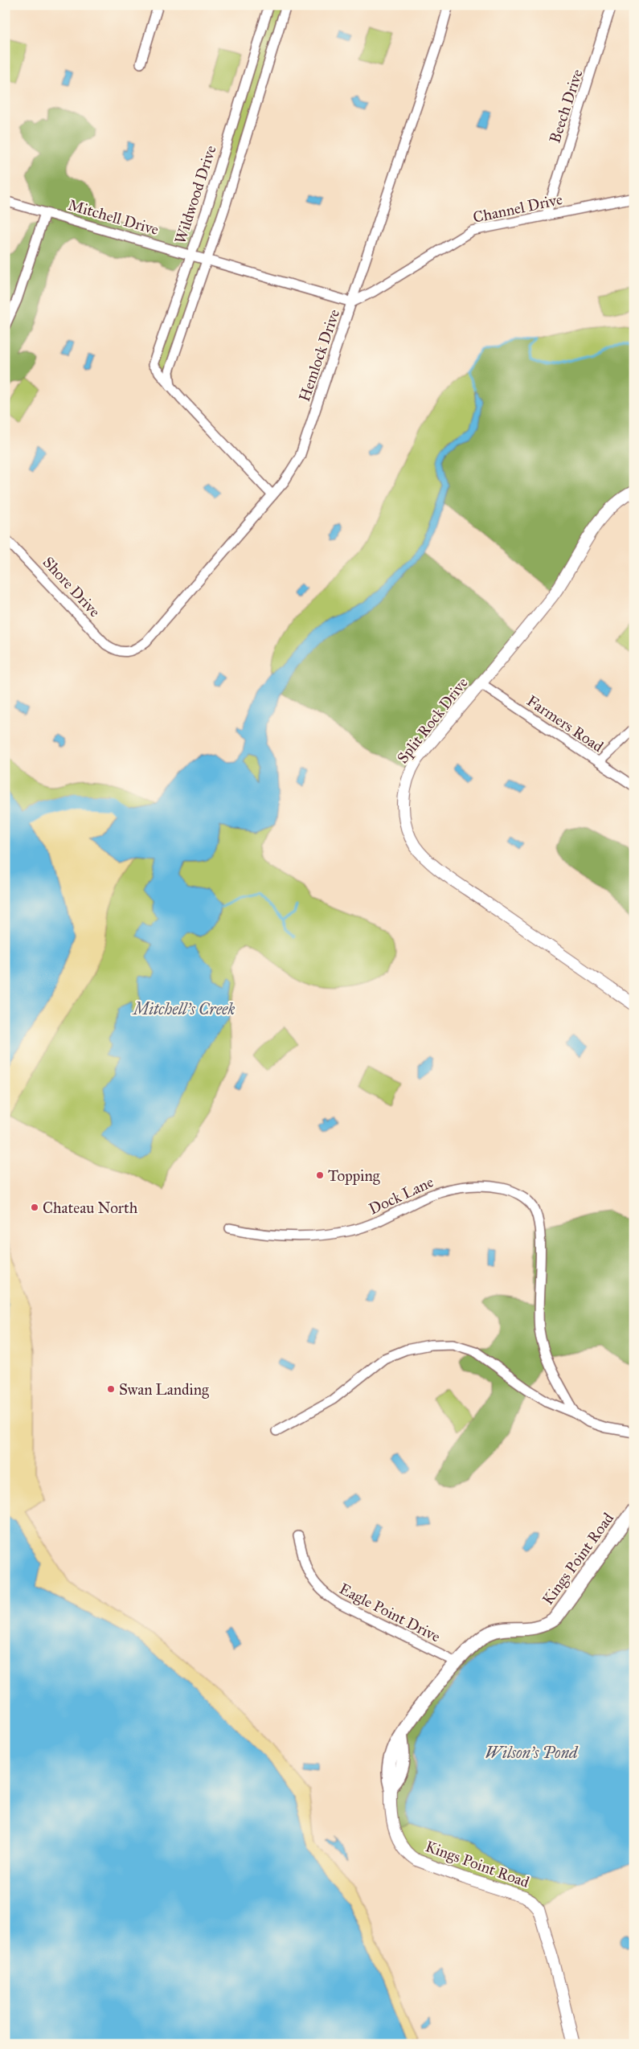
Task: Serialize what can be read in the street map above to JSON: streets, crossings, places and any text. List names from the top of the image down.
{
  "streets": {
    "main road": ["Kings Point Road"],
    "street": [
      "Beech Drive",
      "Wildwood Drive",
      "Channel Drive",
      "Mitchell Drive",
      "Hemlock Drive",
      "Shore Drive",
      "Split Rock Drive",
      "Farmers Road",
      "Dock Lane",
      "Eagle Point Drive"
    ]
  },
  "crossings": [
    ["Beech Drive", "Channel Drive"],
    ["Wildwood Drive", "Mitchell Drive"],
    ["Wildwood Drive", "Hemlock Drive"],
    ["Channel Drive", "Mitchell Drive"],
    ["Channel Drive", "Hemlock Drive"],
    ["Mitchell Drive", "Hemlock Drive"],
    ["Hemlock Drive", "Shore Drive"],
    ["Split Rock Drive", "Farmers Road"],
    ["Kings Point Road", "Eagle Point Drive"]
  ],
  "water": ["Mitchell's Creek", "Wilson's Pond"],
  "places": ["Topping", "Chateau North", "Swan Landing"]
}
